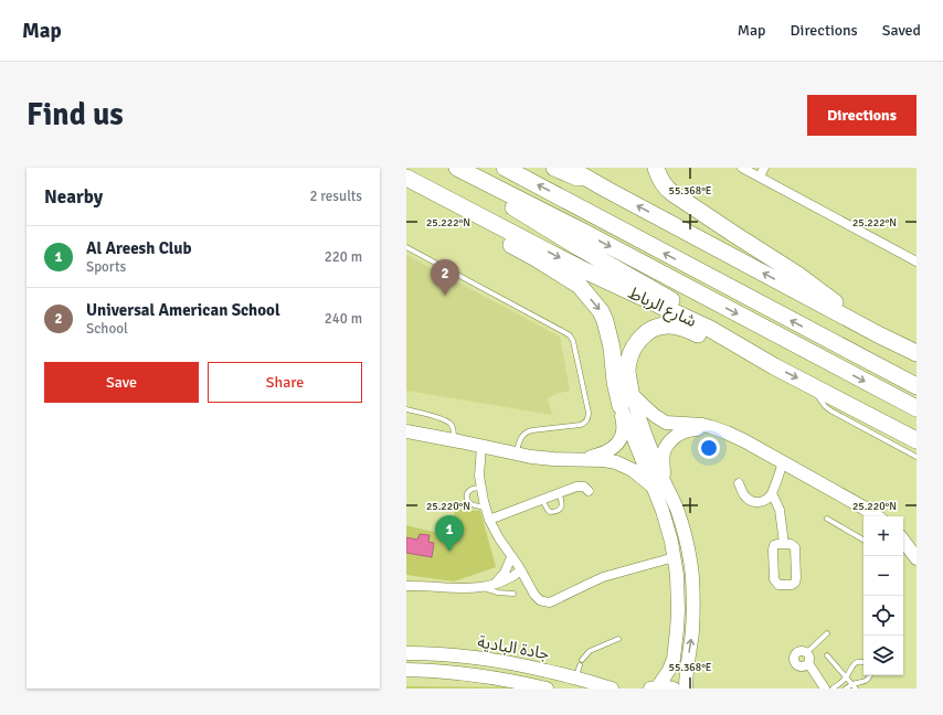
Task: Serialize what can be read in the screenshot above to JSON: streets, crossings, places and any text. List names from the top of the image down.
{
  "streets": {
    "highway": ["شارع الرباط"],
    "street": ["جادة البادية"]
  },
  "page": {
    "header": "Map",
    "nav": ["Map", "Directions", "Saved"],
    "buttons": [
      "Directions",
      ["Save", "Share"]
    ],
    "title": "Find us",
    "heading": ["Nearby", "2 results"],
    "list": [
      {
        "mark": "1",
        "name": "Al Areesh Club",
        "note": "Sports",
        "value": "220 m"
      },
      {
        "mark": "2",
        "name": "Universal American School",
        "note": "School",
        "value": "240 m"
      }
    ],
    "pins": ["2", "1"],
    "map_buttons": ["+", "−"]
  },
  "coordinates": ["55.368°E", "25.222°N", "25.220°N"]
}
